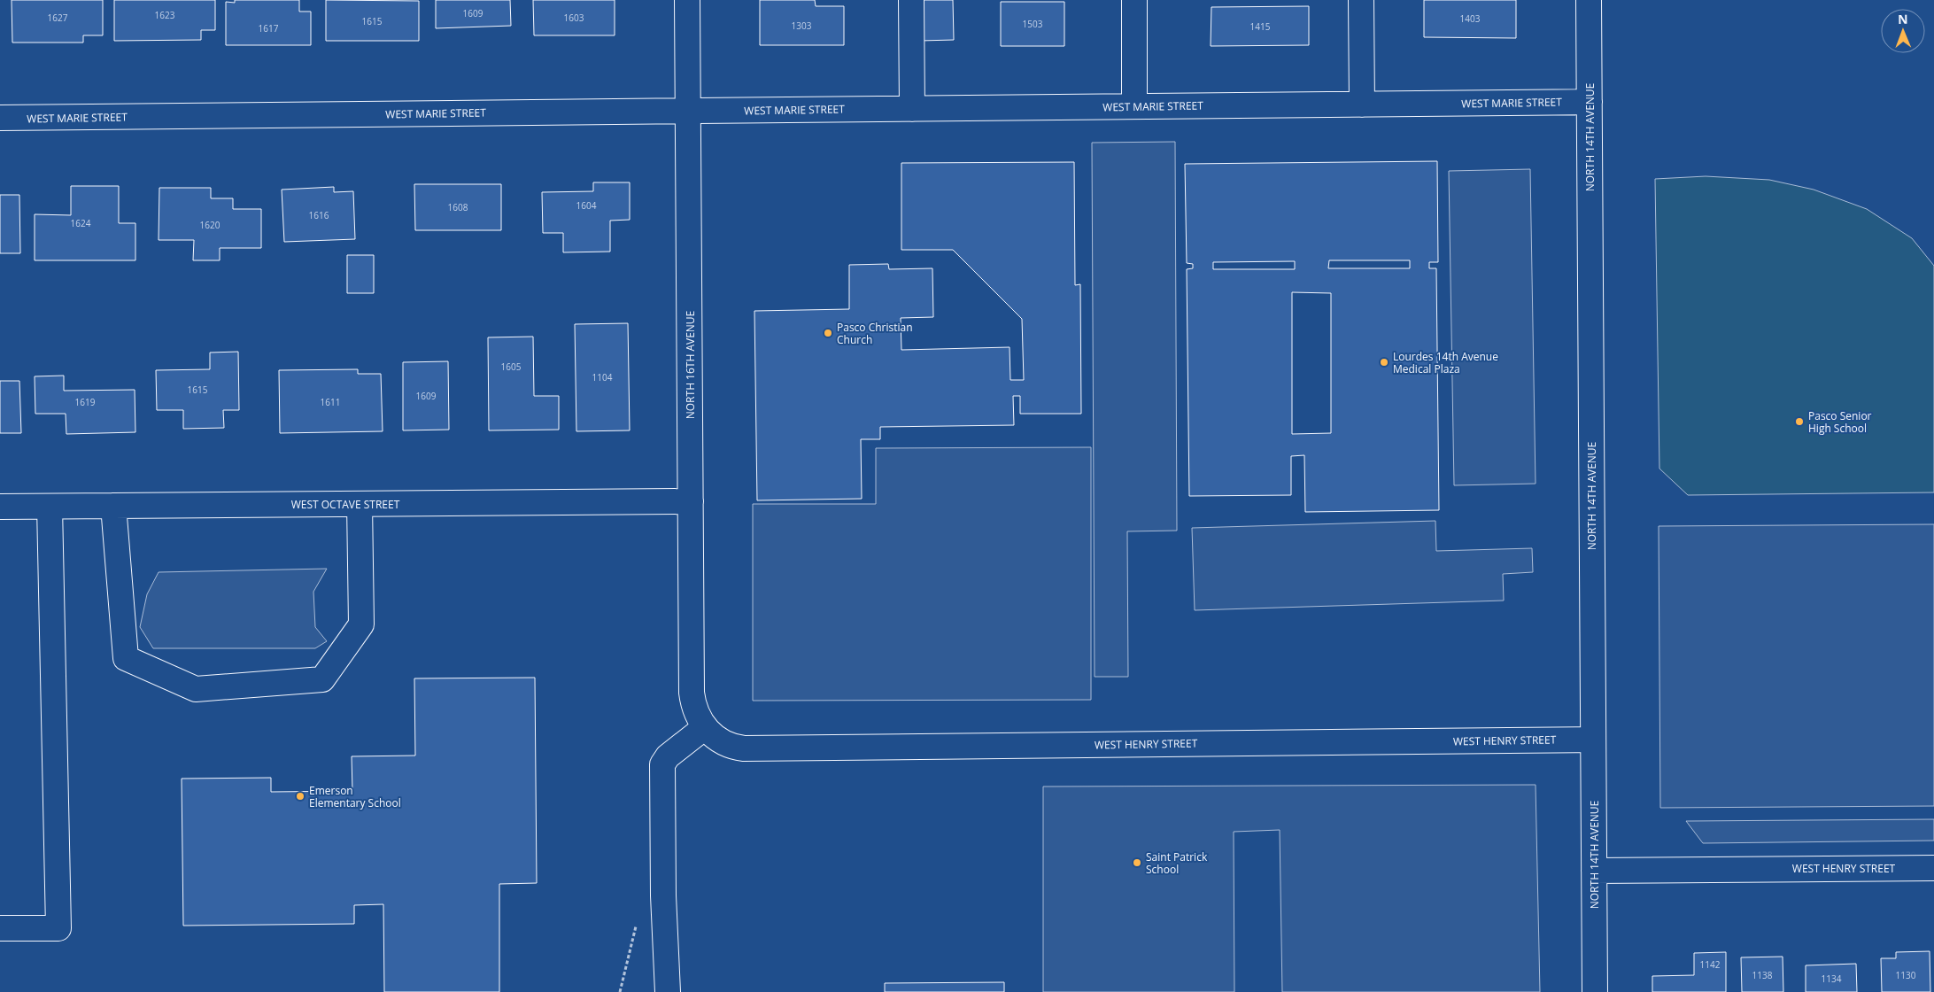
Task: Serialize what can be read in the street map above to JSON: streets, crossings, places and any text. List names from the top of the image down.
{
  "streets": {
    "street": [
      "WEST MARIE STREET",
      "NORTH 14TH AVENUE",
      "NORTH 16TH AVENUE",
      "WEST OCTAVE STREET",
      "WEST HENRY STREET"
    ]
  },
  "crossings": [
    ["WEST MARIE STREET", "NORTH 14TH AVENUE"],
    ["WEST MARIE STREET", "NORTH 16TH AVENUE"],
    ["NORTH 14TH AVENUE", "WEST HENRY STREET"],
    ["NORTH 16TH AVENUE", "WEST OCTAVE STREET"],
    ["NORTH 16TH AVENUE", "WEST HENRY STREET"]
  ],
  "places": [
    "Pasco Christian Church",
    "Lourdes 14th Avenue Medical Plaza",
    "Pasco Senior High School",
    "Emerson Elementary School",
    "Saint Patrick School"
  ],
  "house_numbers": [
    "1609",
    "1623",
    "1627",
    "1603",
    "1403",
    "1615",
    "1503",
    "1303",
    "1415",
    "1617",
    "1604",
    "1608",
    "1616",
    "1624",
    "1620",
    "1605",
    "1104",
    "1615",
    "1609",
    "1619",
    "1611",
    "1142",
    "1138",
    "1130",
    "1134"
  ],
  "north": "top"
}
